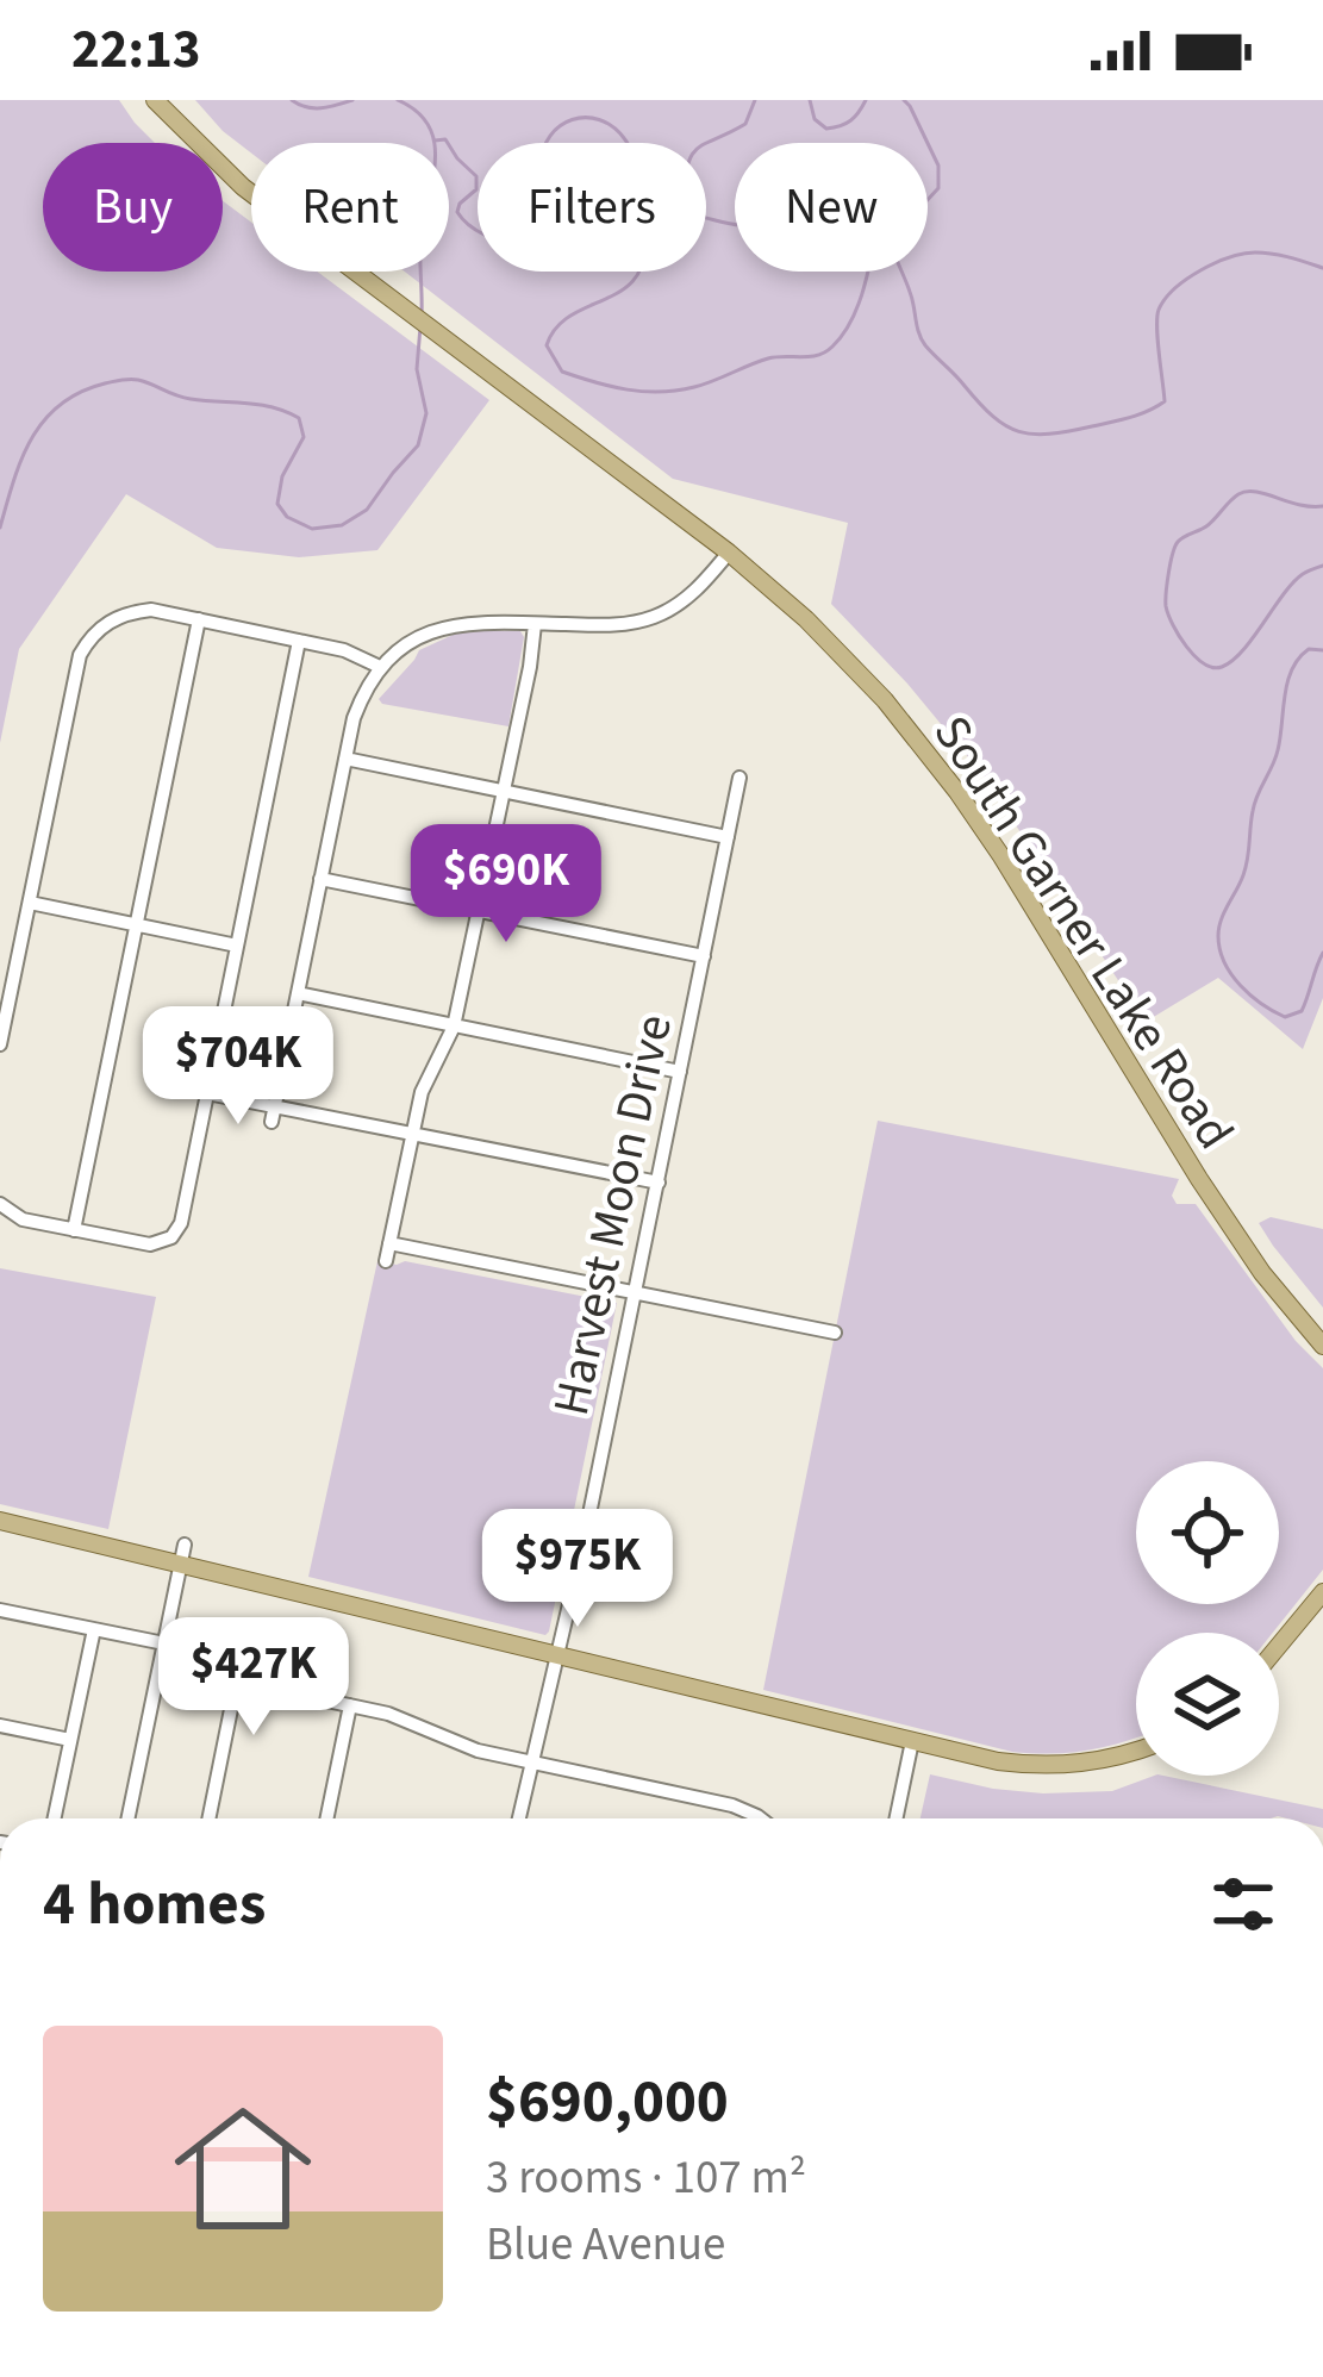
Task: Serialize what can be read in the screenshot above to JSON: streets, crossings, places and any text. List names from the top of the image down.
{
  "streets": {
    "main road": ["South Garner Lake Road"],
    "street": ["Harvest Moon Drive"]
  },
  "page": {
    "status": "22:13",
    "chip": [
      "Buy",
      "Rent",
      "Filters",
      "New"
    ],
    "price": [
      "$690K",
      "$704K",
      "$975K",
      "$427K"
    ],
    "heading": "4 homes",
    "list": [
      {
        "name": "$690,000",
        "note": "3 rooms · 107 m² · Blue Avenue"
      }
    ]
  }
}
